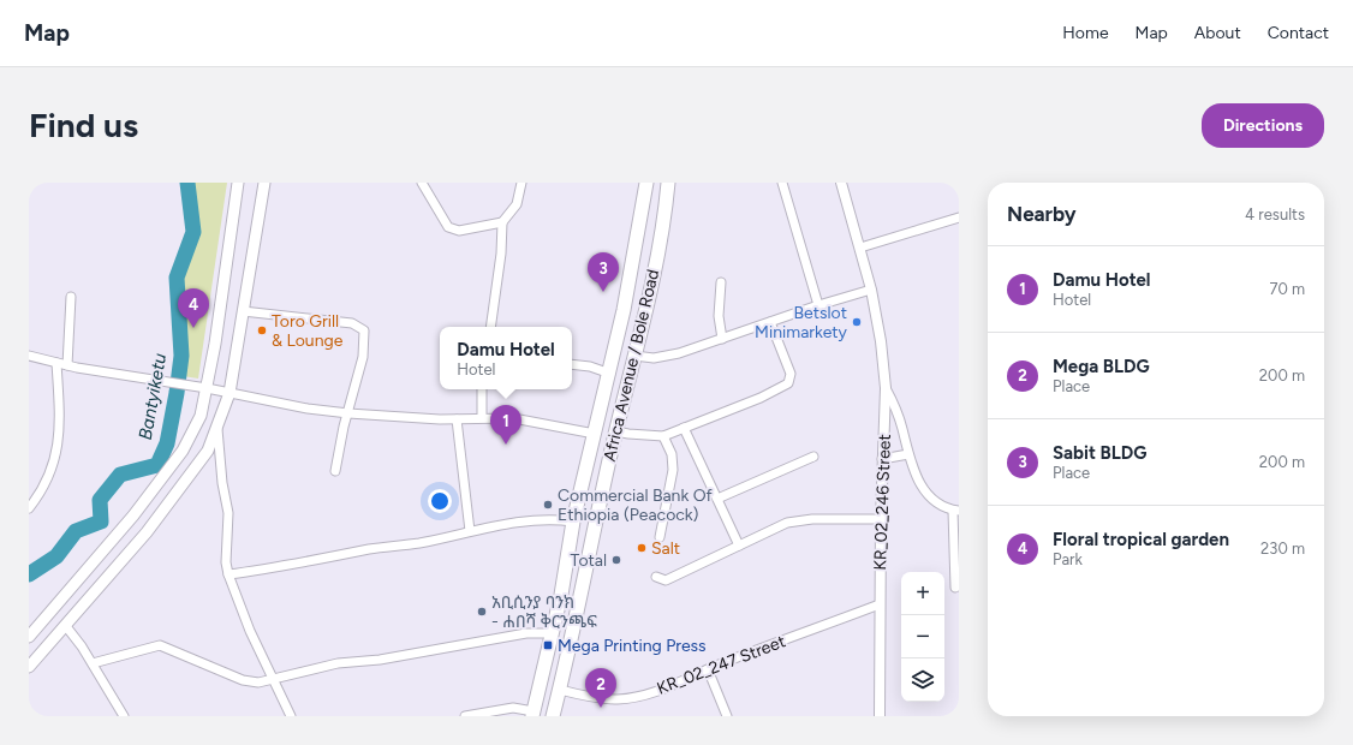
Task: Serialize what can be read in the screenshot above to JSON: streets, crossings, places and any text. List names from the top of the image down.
{
  "streets": {
    "main road": ["Africa Avenue / Bole Road"],
    "street": ["KR_02_246 Street", "KR_02_247 Street"]
  },
  "crossings": [
    ["Africa Avenue / Bole Road", "KR_02_247 Street"],
    ["KR_02_246 Street", "KR_02_247 Street"]
  ],
  "water": ["Bantyiketu"],
  "places": {
    "other": [
      "Betslot Minimarkety",
      "Toro Grill & Lounge",
      "Commercial Bank Of Ethiopia (Peacock)",
      "Salt",
      "Total",
      "አቢሲንያ ባንክ - ሐበሻ ቅርንጫፍ"
    ],
    "transit": ["Mega Printing Press"]
  },
  "page": {
    "header": "Map",
    "nav": [
      "Home",
      "Map",
      "About",
      "Contact"
    ],
    "buttons": "Directions",
    "title": "Find us",
    "heading": ["Nearby", "4 results"],
    "list": [
      {
        "mark": "1",
        "name": "Damu Hotel",
        "note": "Hotel",
        "value": "70 m"
      },
      {
        "mark": "2",
        "name": "Mega BLDG",
        "note": "Place",
        "value": "200 m"
      },
      {
        "mark": "3",
        "name": "Sabit BLDG",
        "note": "Place",
        "value": "200 m"
      },
      {
        "mark": "4",
        "name": "Floral tropical garden",
        "note": "Park",
        "value": "230 m"
      }
    ],
    "pins": [
      "3",
      "4",
      "1",
      "2"
    ],
    "popup": ["Damu Hotel", "Hotel"],
    "map_buttons": ["+", "−"]
  }
}
